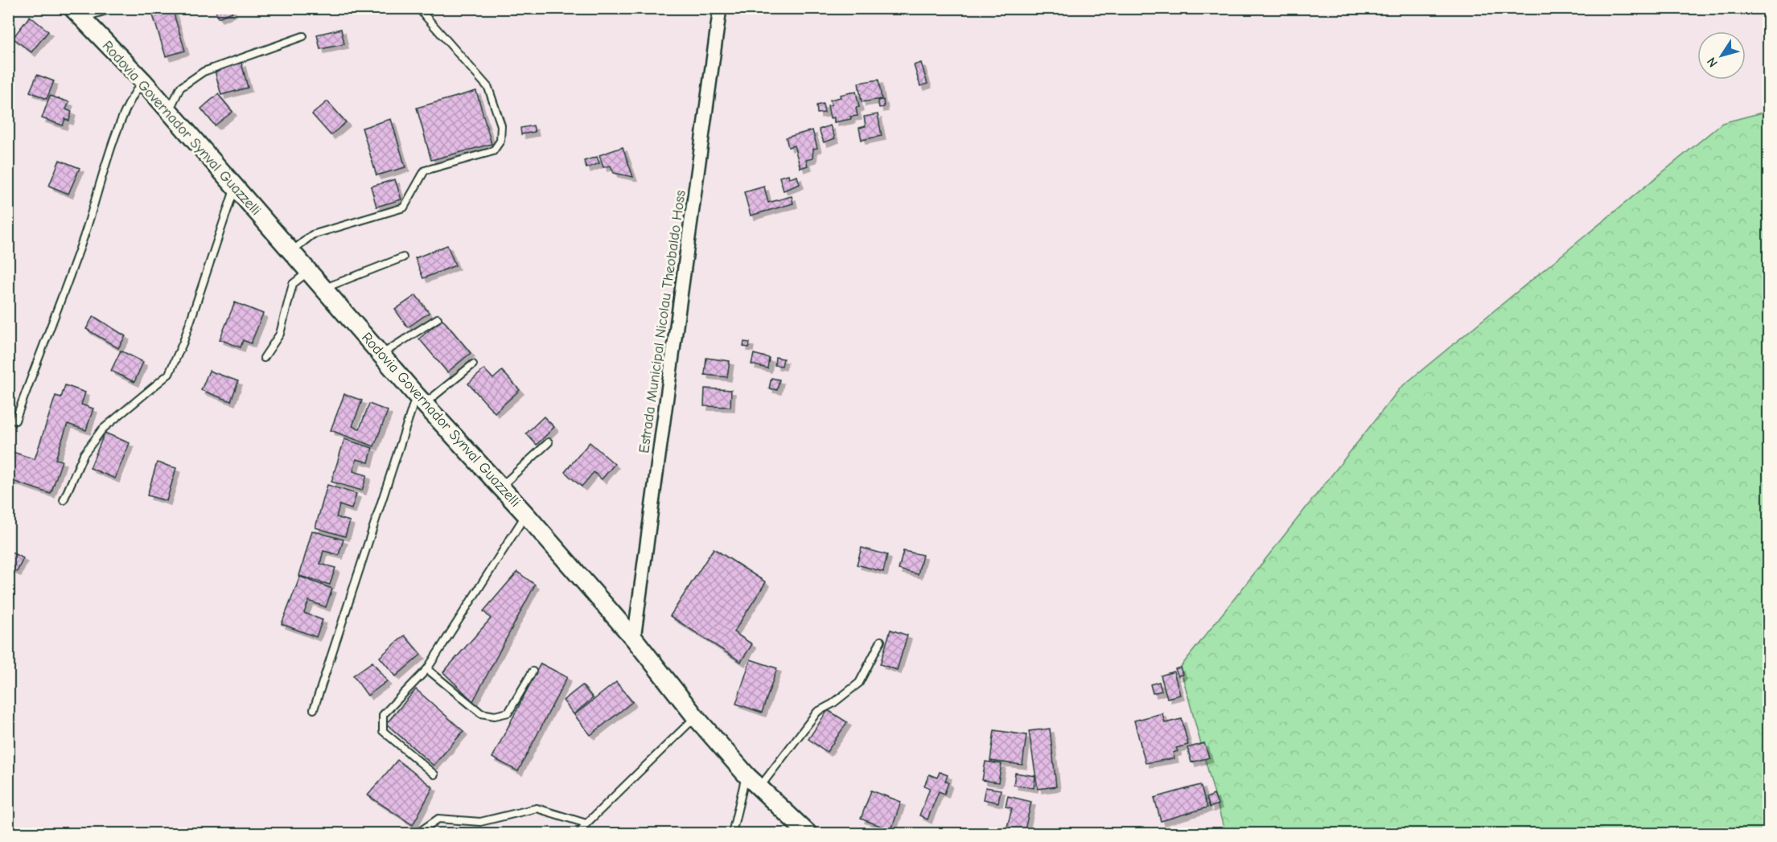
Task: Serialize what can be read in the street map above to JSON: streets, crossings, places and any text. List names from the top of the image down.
{
  "streets": {
    "main road": ["Rodovia Governador Synval Guazzelli"],
    "street": ["Estrada Municipal Nicolau Theobaldo Hoss"]
  },
  "crossings": [
    ["Rodovia Governador Synval Guazzelli", "Estrada Municipal Nicolau Theobaldo Hoss"]
  ],
  "north": "bottom left"
}
